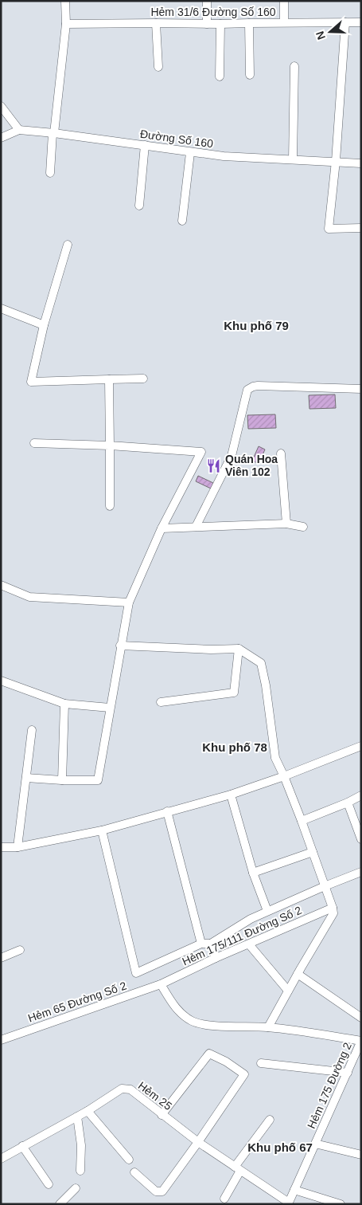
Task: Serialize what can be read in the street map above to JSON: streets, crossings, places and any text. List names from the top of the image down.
{
  "streets": {
    "street": [
      "Hẻm 31/6 Đường Số 160",
      "Đường Số 160",
      "Hẻm 175/111 Đường Số 2",
      "Hẻm 65 Đường Số 2",
      "Hẻm 175 Đường 2",
      "Hẻm 25"
    ]
  },
  "crossings": [
    ["Hẻm 175/111 Đường Số 2", "Hẻm 65 Đường Số 2"],
    ["Hẻm 175 Đường 2", "Hẻm 25"]
  ],
  "districts": ["Khu phố 79", "Khu phố 78", "Khu phố 67"],
  "places": {
    "restaurant": ["Quán Hoa Viên 102"]
  },
  "north": "left"
}
